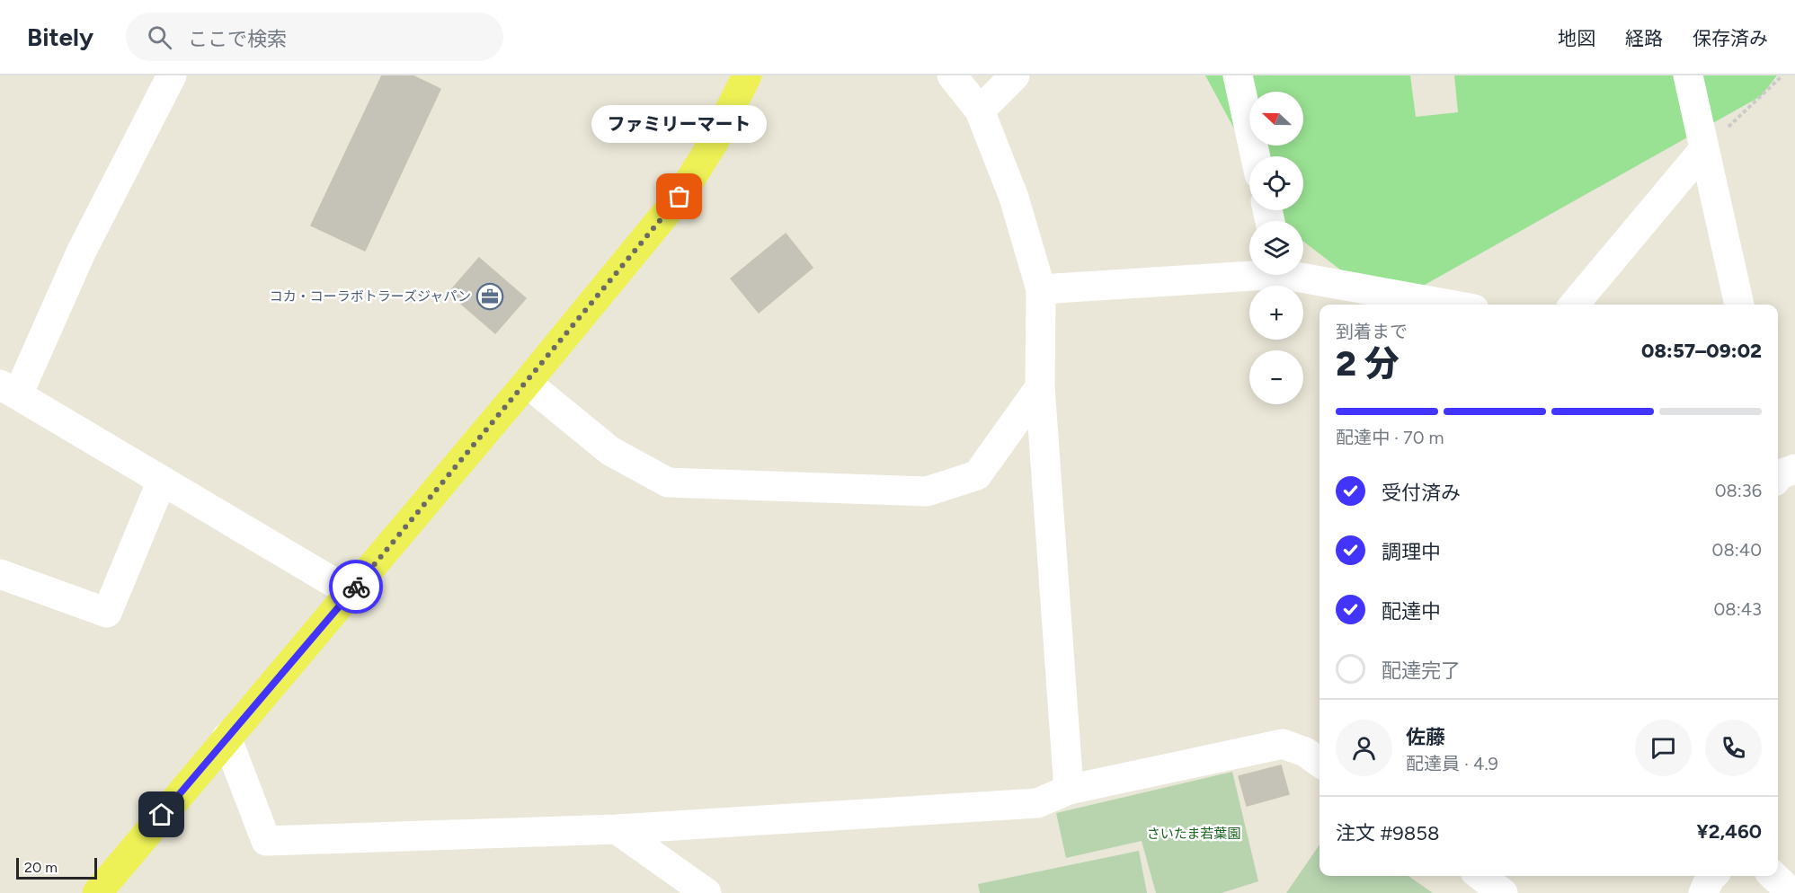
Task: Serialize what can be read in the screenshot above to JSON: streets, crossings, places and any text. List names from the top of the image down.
{
  "parks": ["さいたま若葉園"],
  "places": {
    "other": ["ファミリーマート"],
    "office": ["コカ・コーラボトラーズジャパン"]
  },
  "scale_bar": "20 m",
  "north": "left",
  "page": {
    "header": "Bitely",
    "search": "ここで検索",
    "nav": ["地図", "経路", "保存済み"],
    "map_buttons": ["+", "−"],
    "bubble": "ファミリーマート",
    "heading": ["2 分", "到着まで", "08:57–09:02"],
    "panel": [
      "佐藤",
      "配達員 · 4.9",
      "注文 #9858",
      "¥2,460"
    ],
    "bar": "配達中 · 70 m",
    "list": [
      ["受付済み", "08:36"],
      ["調理中", "08:40"],
      ["配達中", "08:43"],
      "配達完了"
    ],
    "scale": "20 m"
  }
}
